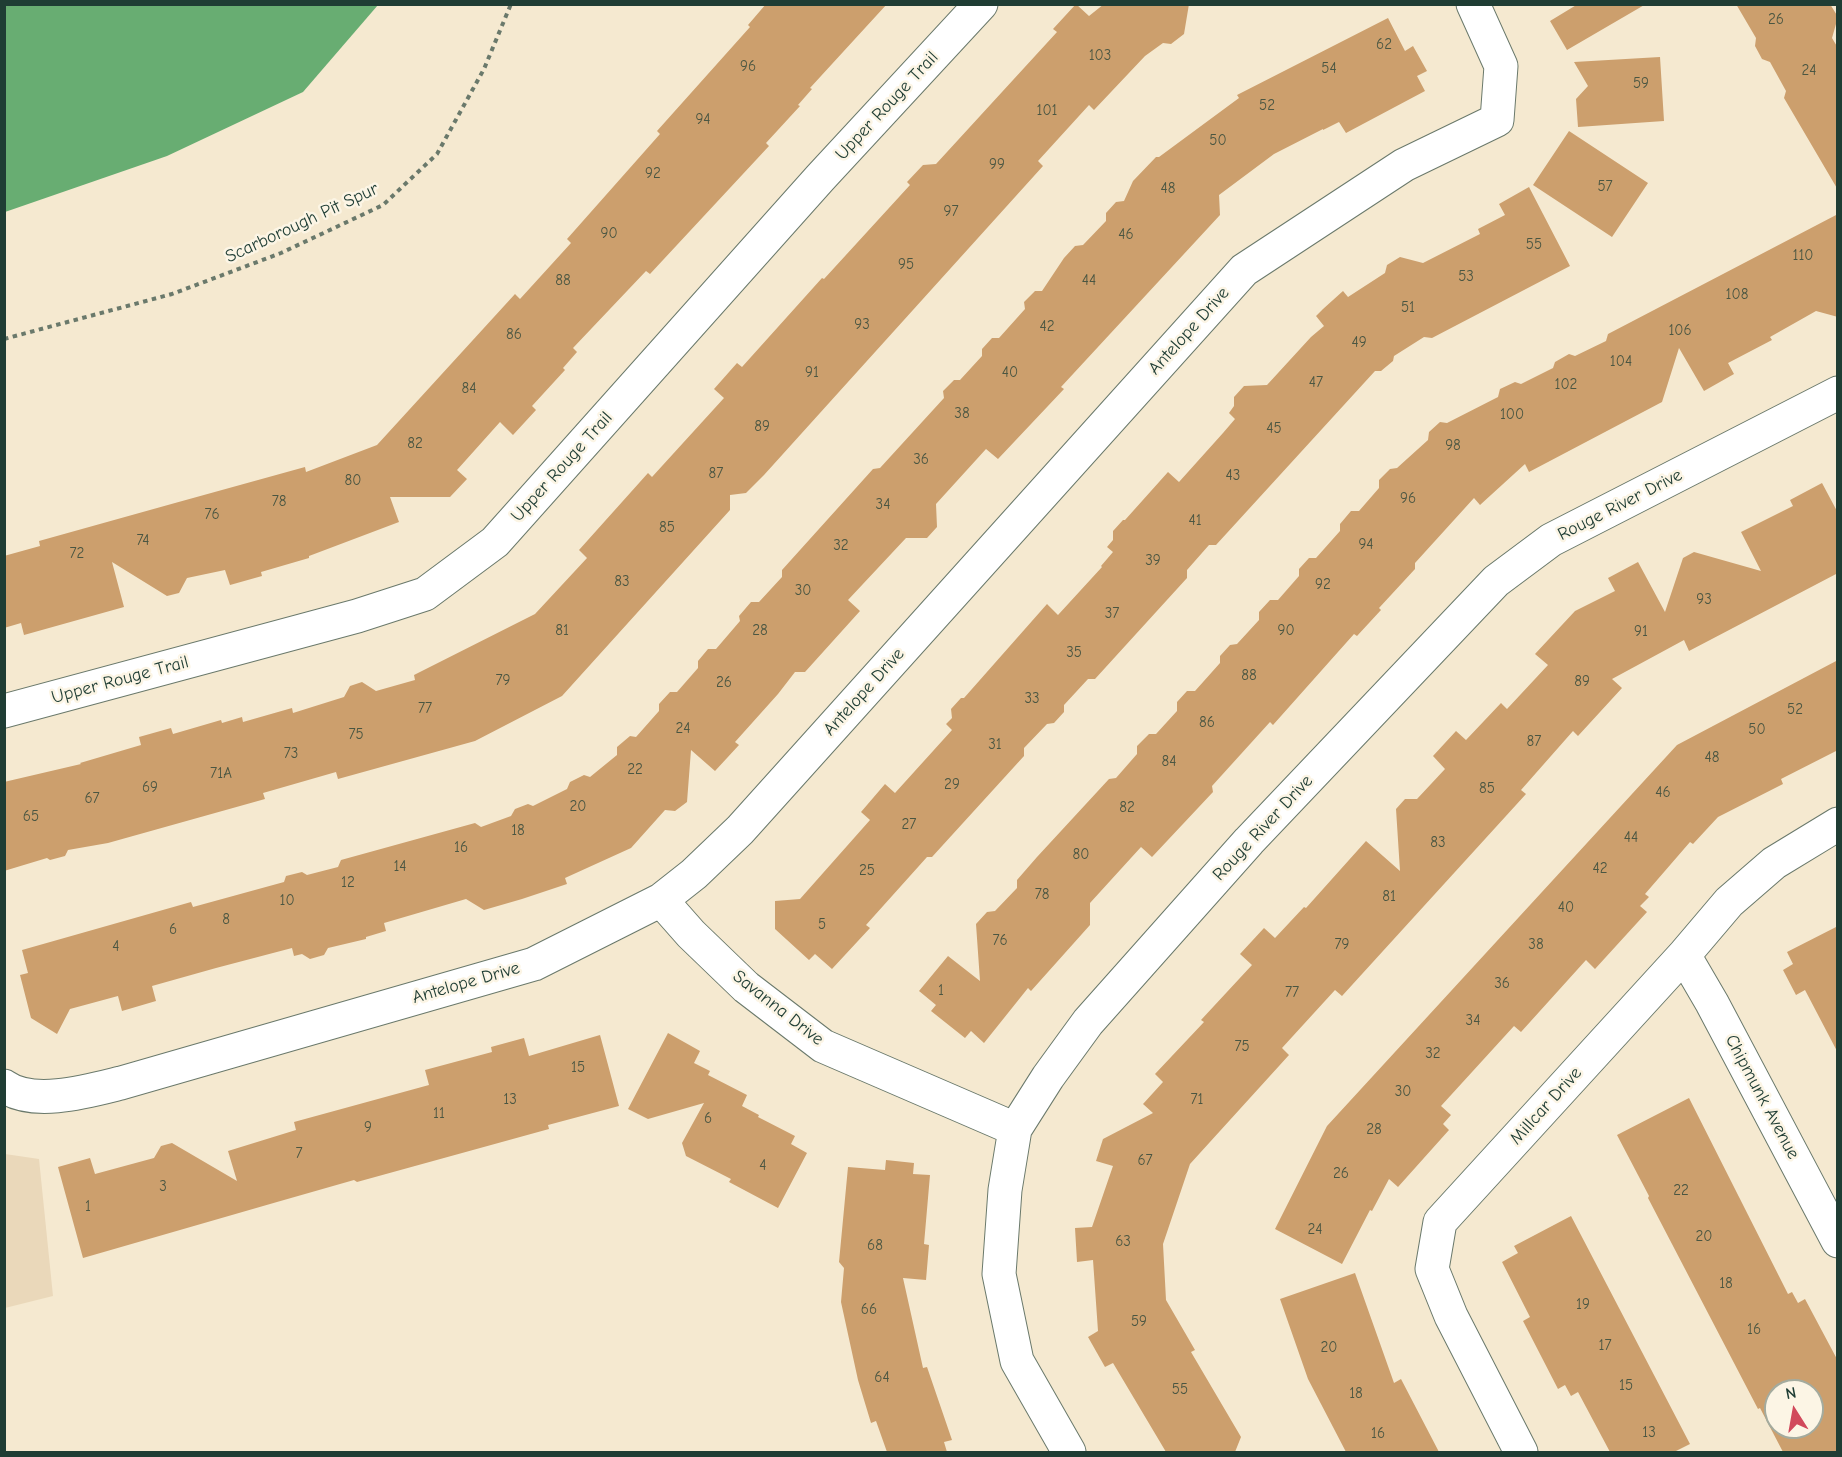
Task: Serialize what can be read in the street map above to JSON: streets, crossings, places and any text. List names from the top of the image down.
{
  "streets": {
    "street": [
      "Upper Rouge Trail",
      "Antelope Drive",
      "Rouge River Drive",
      "Savanna Drive",
      "Chipmunk Avenue",
      "Millcar Drive"
    ],
    "path": ["Scarborough Pit Spur"]
  },
  "crossings": [
    ["Antelope Drive", "Savanna Drive"],
    ["Rouge River Drive", "Savanna Drive"],
    ["Chipmunk Avenue", "Millcar Drive"]
  ],
  "house_numbers": [
    "26",
    "62",
    "103",
    "96",
    "54",
    "24",
    "59",
    "52",
    "101",
    "94",
    "50",
    "99",
    "92",
    "57",
    "48",
    "97",
    "90",
    "46",
    "55",
    "110",
    "95",
    "53",
    "88",
    "44",
    "108",
    "51",
    "93",
    "42",
    "106",
    "86",
    "49",
    "104",
    "91",
    "40",
    "47",
    "102",
    "84",
    "38",
    "100",
    "89",
    "45",
    "82",
    "98",
    "36",
    "87",
    "43",
    "80",
    "96",
    "78",
    "34",
    "76",
    "41",
    "85",
    "74",
    "94",
    "32",
    "72",
    "39",
    "83",
    "92",
    "30",
    "93",
    "37",
    "81",
    "28",
    "90",
    "91",
    "35",
    "88",
    "79",
    "89",
    "26",
    "33",
    "77",
    "52",
    "86",
    "24",
    "50",
    "75",
    "87",
    "31",
    "73",
    "48",
    "84",
    "22",
    "71A",
    "29",
    "69",
    "85",
    "46",
    "67",
    "20",
    "82",
    "65",
    "27",
    "18",
    "44",
    "83",
    "16",
    "80",
    "14",
    "42",
    "25",
    "12",
    "78",
    "81",
    "10",
    "40",
    "8",
    "5",
    "6",
    "76",
    "79",
    "38",
    "4",
    "36",
    "1",
    "77",
    "34",
    "75",
    "32",
    "15",
    "30",
    "13",
    "71",
    "11",
    "6",
    "9",
    "28",
    "7",
    "67",
    "4",
    "26",
    "3",
    "22",
    "1",
    "24",
    "20",
    "63",
    "68",
    "18",
    "19",
    "66",
    "59",
    "16",
    "17",
    "20",
    "64",
    "15",
    "55",
    "18",
    "13",
    "16"
  ],
  "north": "top"
}
